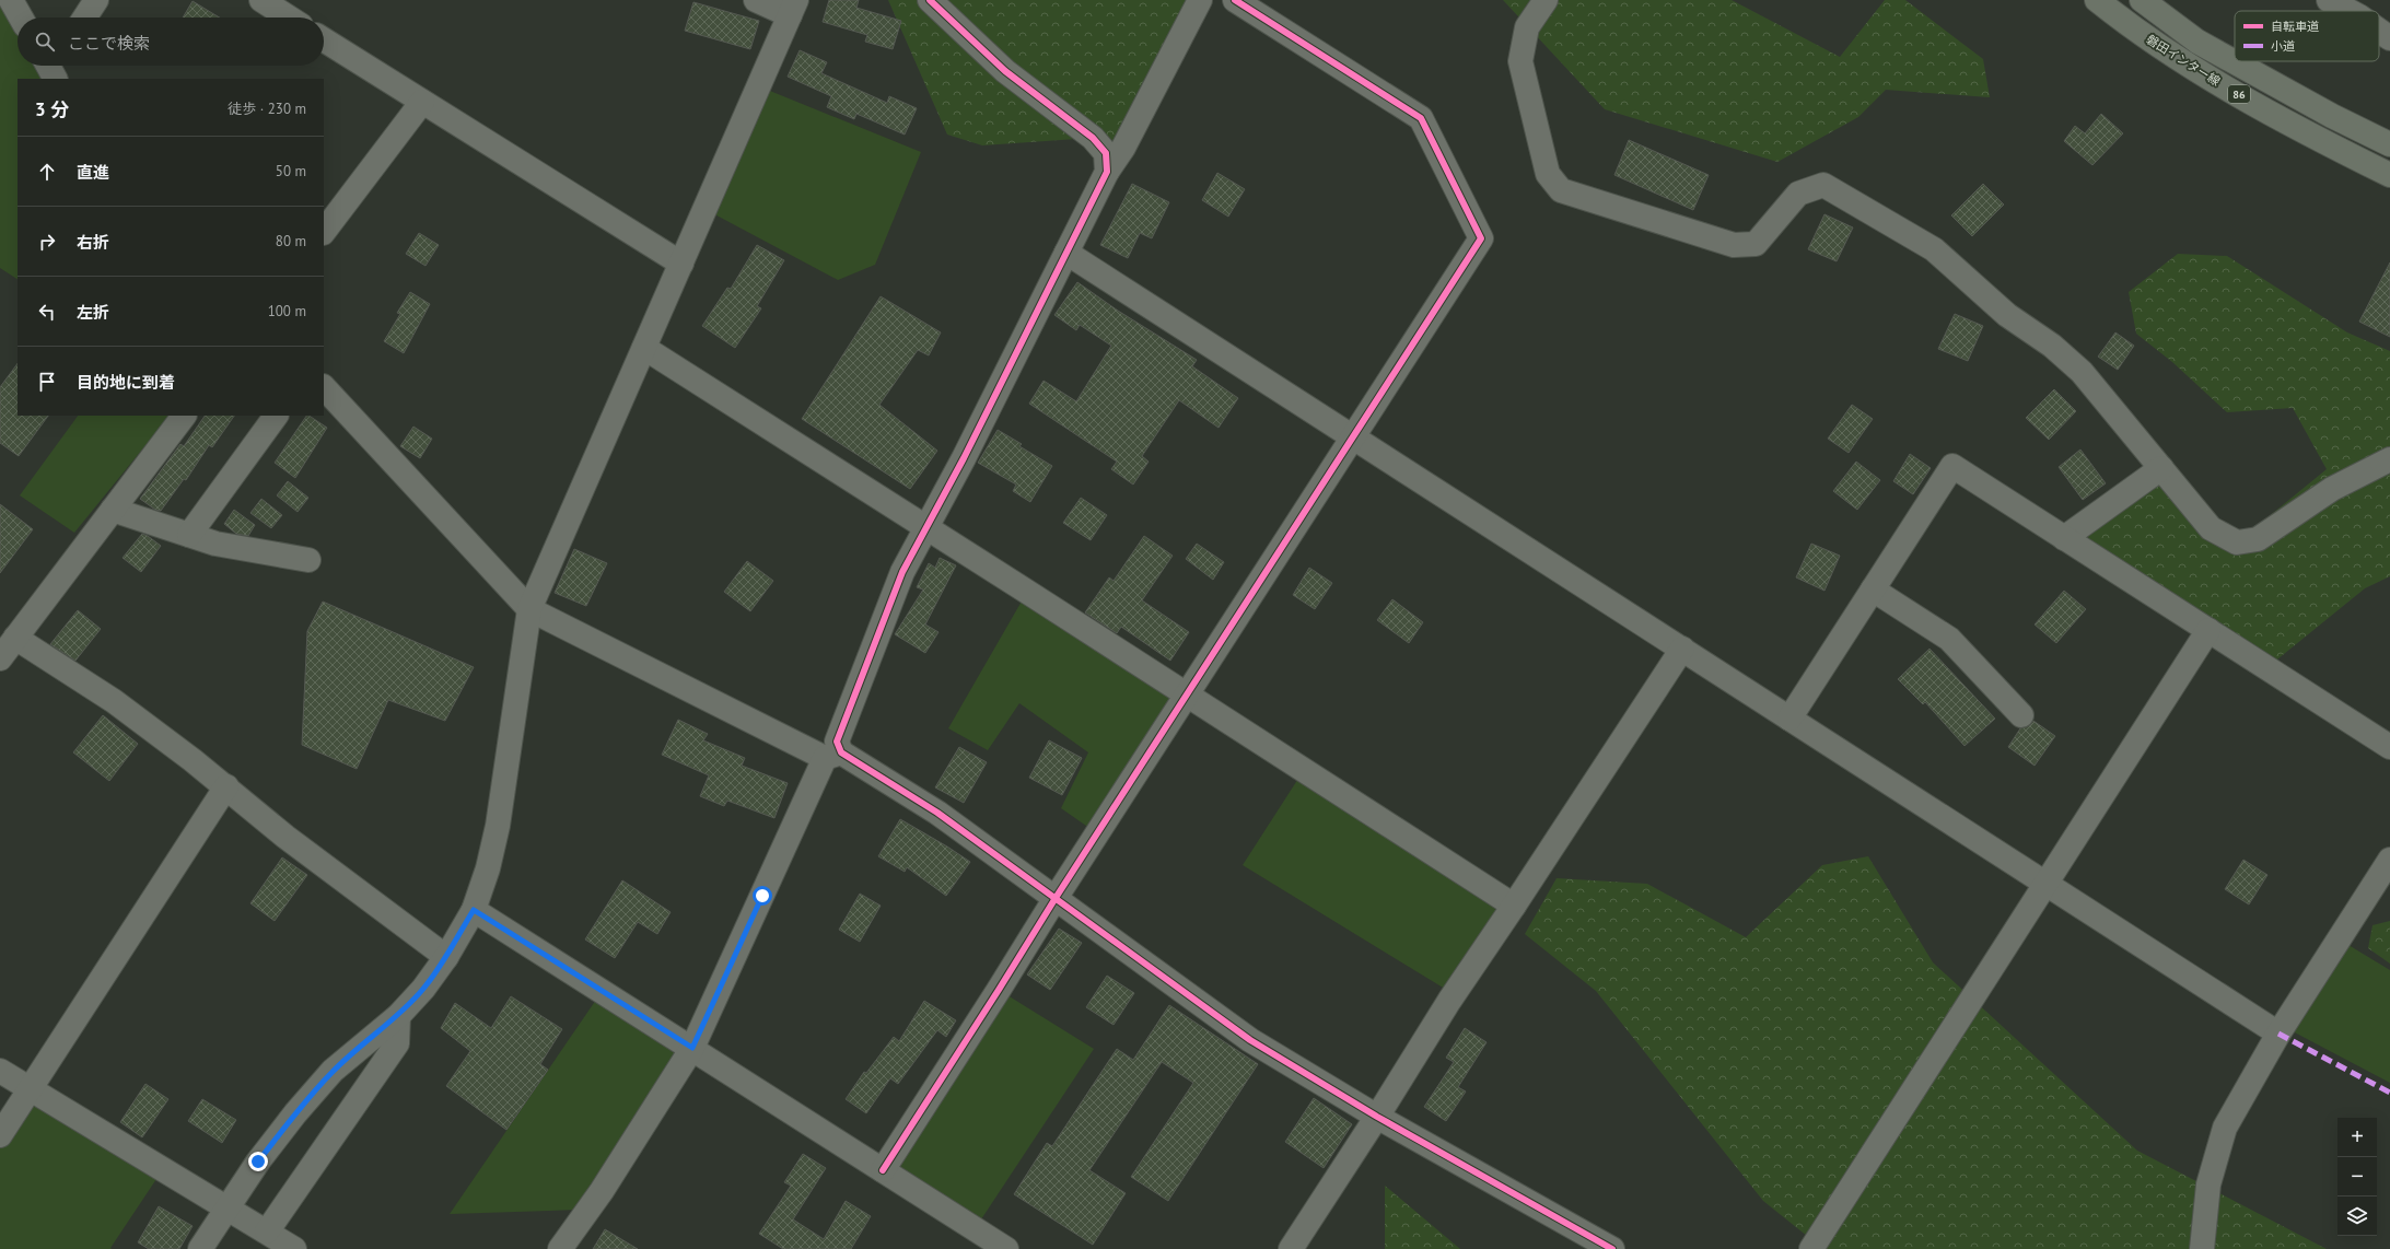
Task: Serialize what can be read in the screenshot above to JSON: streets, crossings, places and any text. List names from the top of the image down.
{
  "streets": {
    "main road": ["磐田インター線", "86"]
  },
  "legend": ["自転車道", "小道"],
  "page": {
    "search": "ここで検索",
    "heading": ["3 分", "徒歩 · 230 m"],
    "list": [
      ["直進", "50 m"],
      ["右折", "80 m"],
      ["左折", "100 m"],
      "目的地に到着"
    ],
    "map_buttons": ["+", "−"]
  }
}
